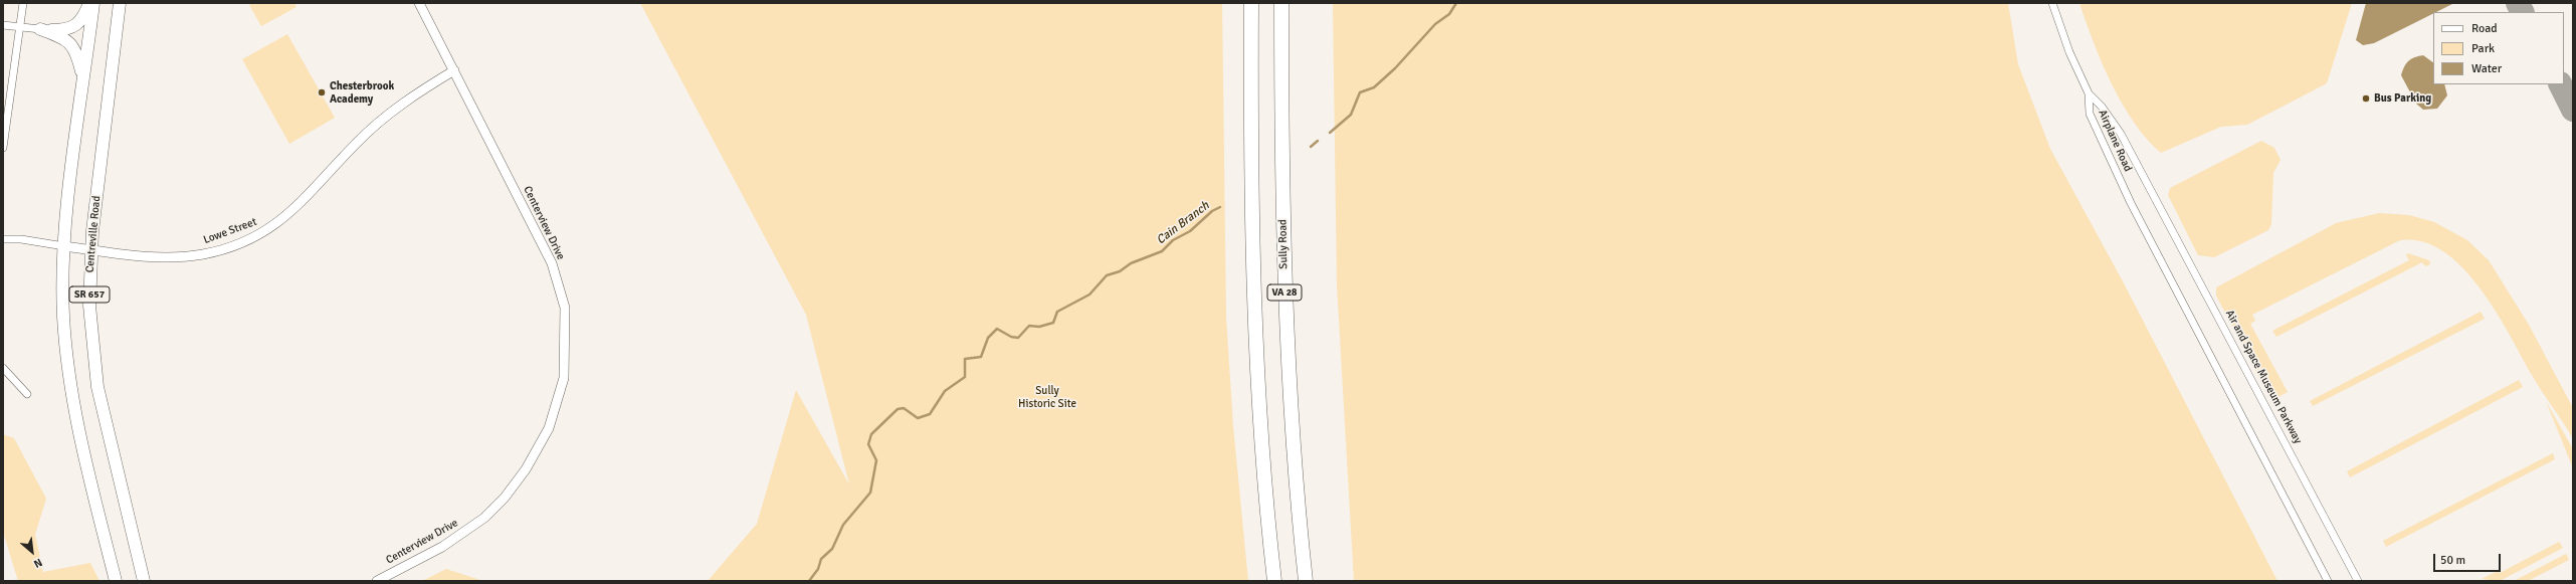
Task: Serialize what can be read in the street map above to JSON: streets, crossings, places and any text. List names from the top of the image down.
{
  "streets": {
    "highway": ["Sully Road", "VA 28"],
    "main road": ["Centreville Road", "SR 657"],
    "street": [
      "Airplane Road",
      "Centerview Drive",
      "Lowe Street",
      "Air and Space Museum Parkway"
    ]
  },
  "crossings": [
    ["Airplane Road", "Air and Space Museum Parkway"],
    ["Centerview Drive", "Lowe Street"],
    ["Lowe Street", "Centreville Road"],
    ["Lowe Street", "SR 657"]
  ],
  "water": ["Cain Branch"],
  "parks": ["Sully Historic Site"],
  "places": ["Chesterbrook Academy", "Bus Parking"],
  "legend": ["Road", "Park", "Water"],
  "scale_bar": "50 m",
  "north": "bottom right"
}
